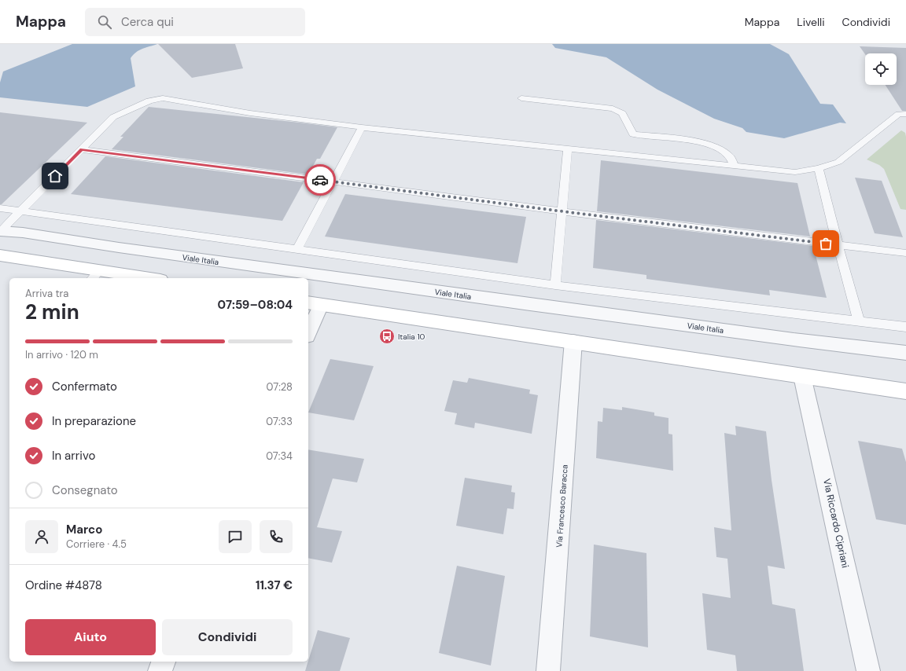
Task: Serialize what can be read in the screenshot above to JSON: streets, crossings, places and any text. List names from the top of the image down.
{
  "streets": {
    "street": ["Viale Italia", "Via Francesco Baracca", "Via Riccardo Cipriani"]
  },
  "places": {
    "bus stop": ["Italia 10"]
  },
  "page": {
    "header": "Mappa",
    "search": "Cerca qui",
    "nav": ["Mappa", "Livelli", "Condividi"],
    "heading": ["2 min", "Arriva tra", "07:59–08:04"],
    "panel": [
      "Marco",
      "Corriere · 4.5",
      "Ordine #4878",
      "11.37 €"
    ],
    "bar": "In arrivo · 120 m",
    "list": [
      ["Confermato", "07:28"],
      ["In preparazione", "07:33"],
      ["In arrivo", "07:34"],
      "Consegnato"
    ],
    "buttons": ["Aiuto", "Condividi"]
  }
}
